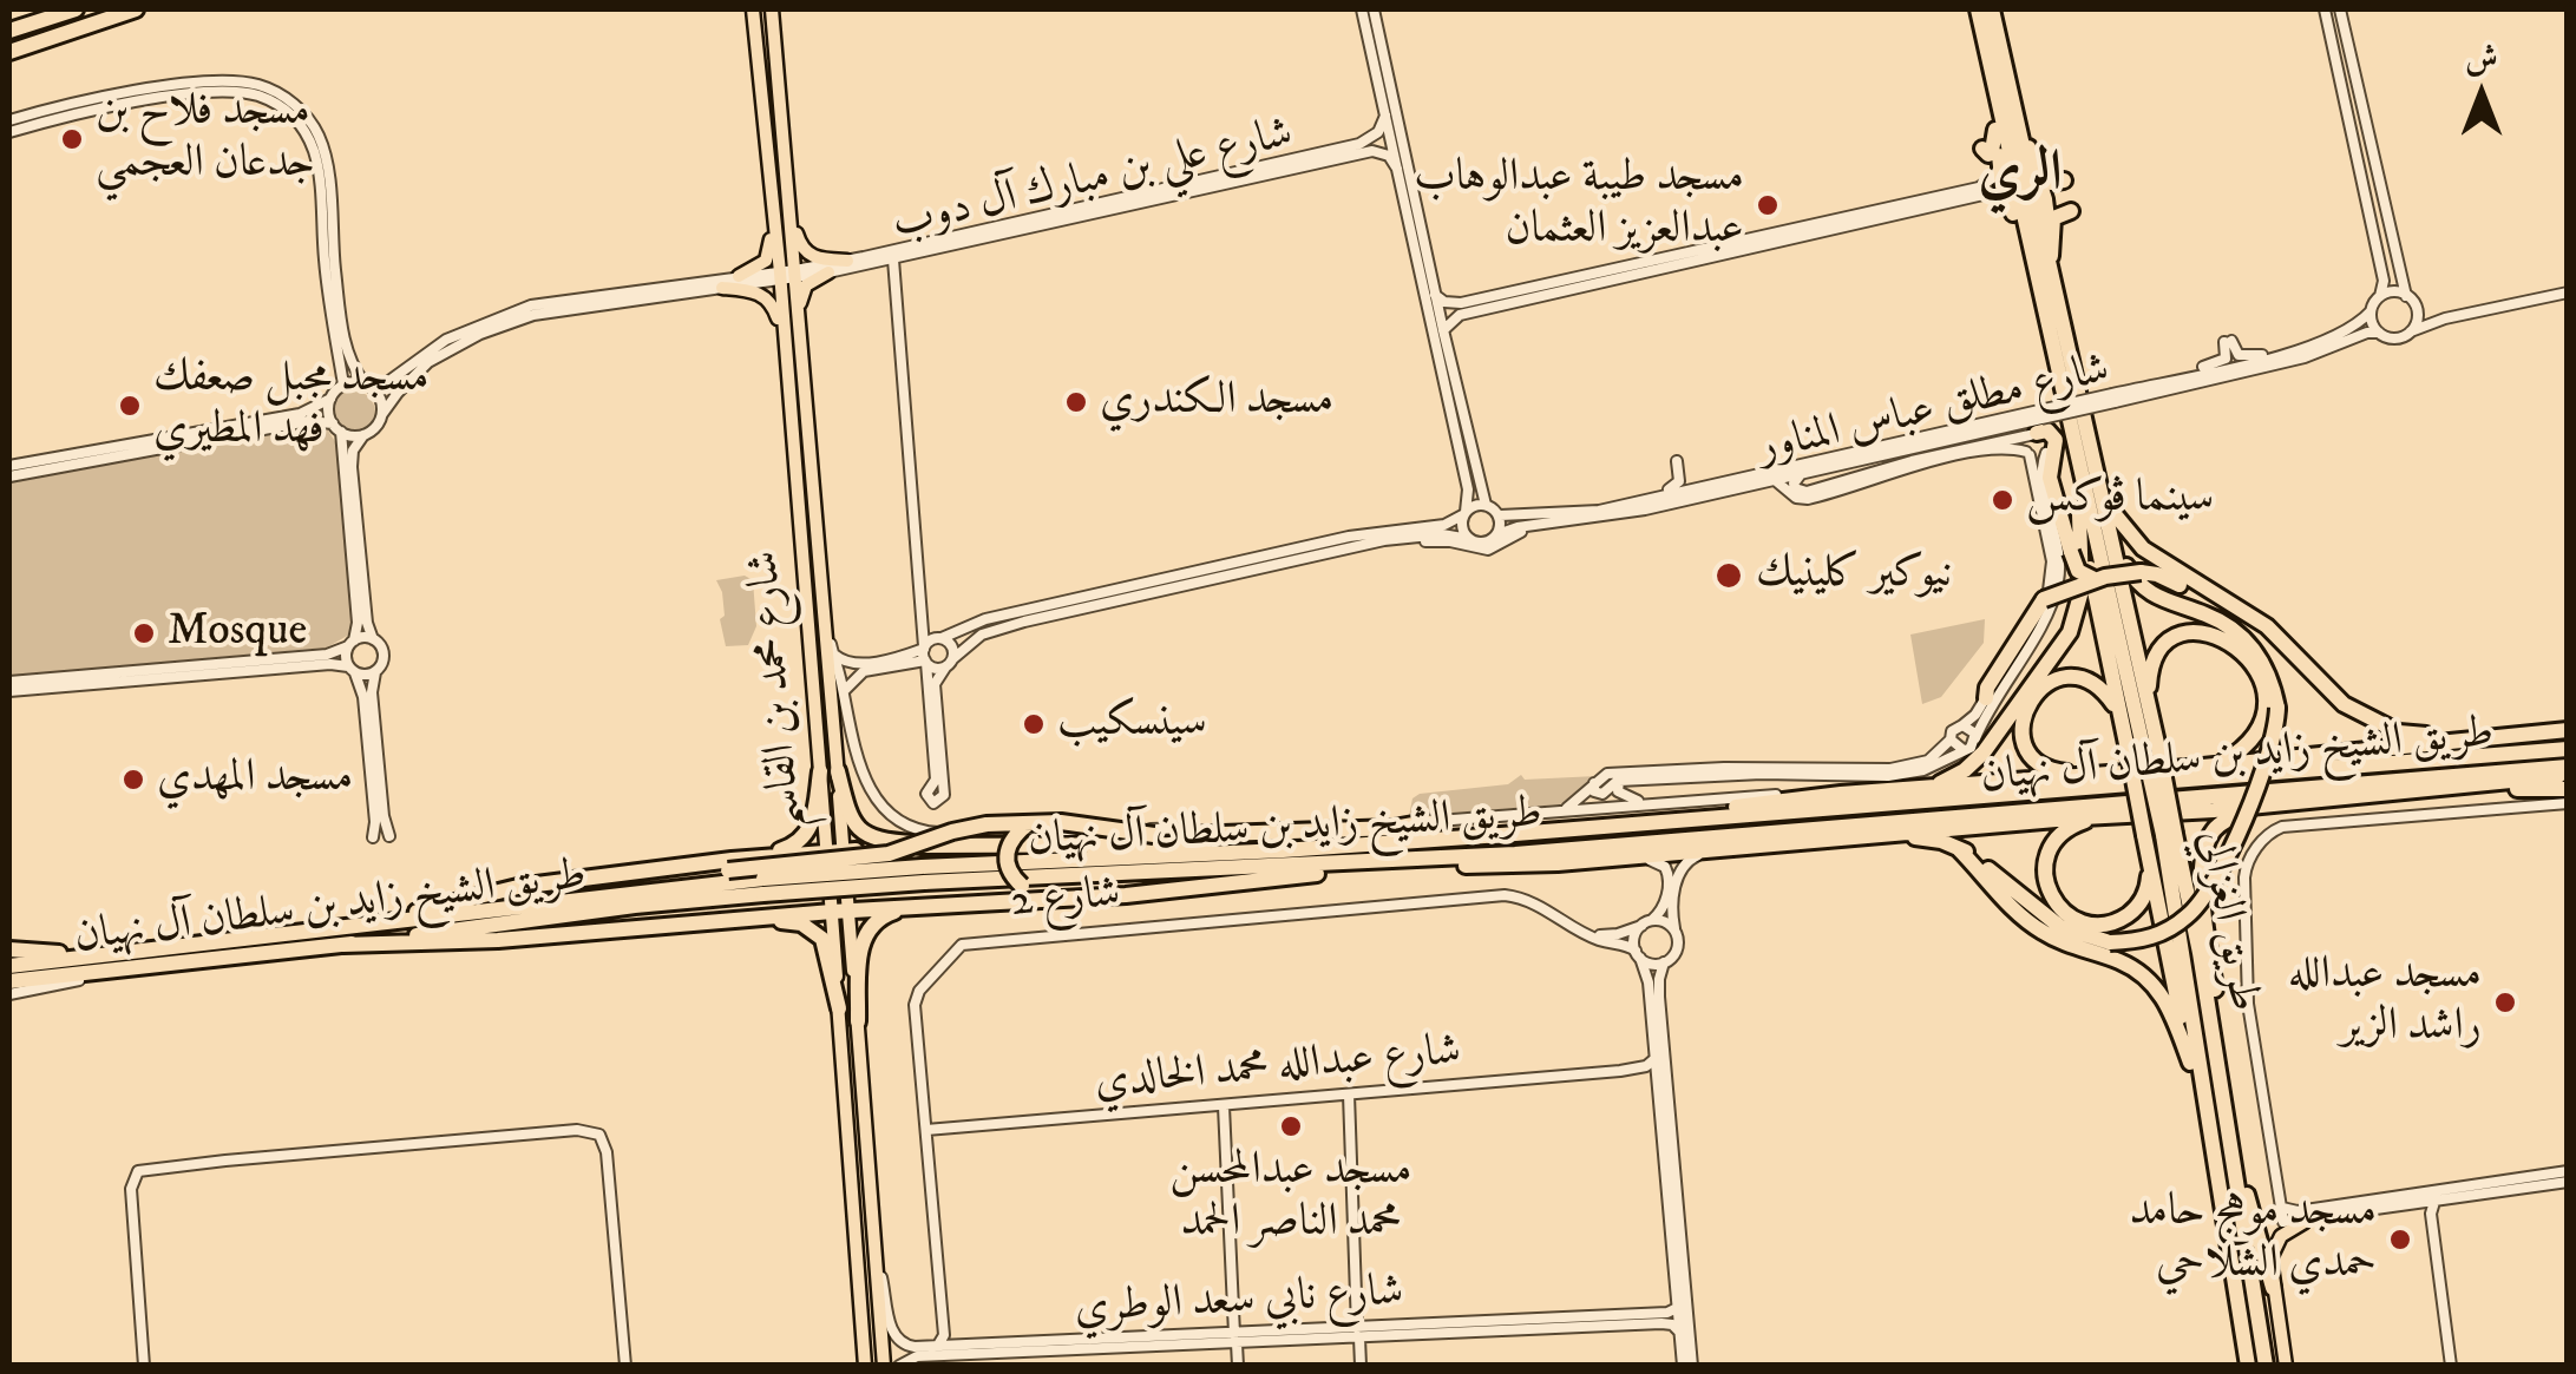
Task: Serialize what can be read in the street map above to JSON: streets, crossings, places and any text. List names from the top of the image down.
{
  "streets": {
    "highway": ["طريق الشيخ زايد بن سلطان آل نهيان", "طريق الغزالي"],
    "main road": ["شارع محمد بن القاسم"],
    "street": [
      "شارع علي بن مبارك آل دوب",
      "شارع مطلق عباس المناور",
      "شارع 2",
      "شارع عبدالله محمد الخالدي",
      "شارع نابي سعد الوطري"
    ]
  },
  "crossings": [
    ["شارع علي بن مبارك آل دوب", "شارع محمد بن القاسم"],
    ["شارع 2", "شارع عبدالله محمد الخالدي"]
  ],
  "districts": ["الري"],
  "places": [
    "مسجد فلاح بن جدعان العجمي",
    "مسجد طيبة عبدالوهاب عبدالعزيز العثمان",
    "مسجد الكندري",
    "مسجد مجبل صعفك فهد المطيري",
    "سينما ڤوكس",
    "نيوكير كلينيك",
    "Mosque",
    "سينسكيب",
    "مسجد المهدي",
    "مسجد عبدالله راشد الزير",
    "مسجد عبدالمحسن محمد الناصر الحمد",
    "مسجد موهج حامد حمدي الشلاحي"
  ],
  "north": "top"
}
